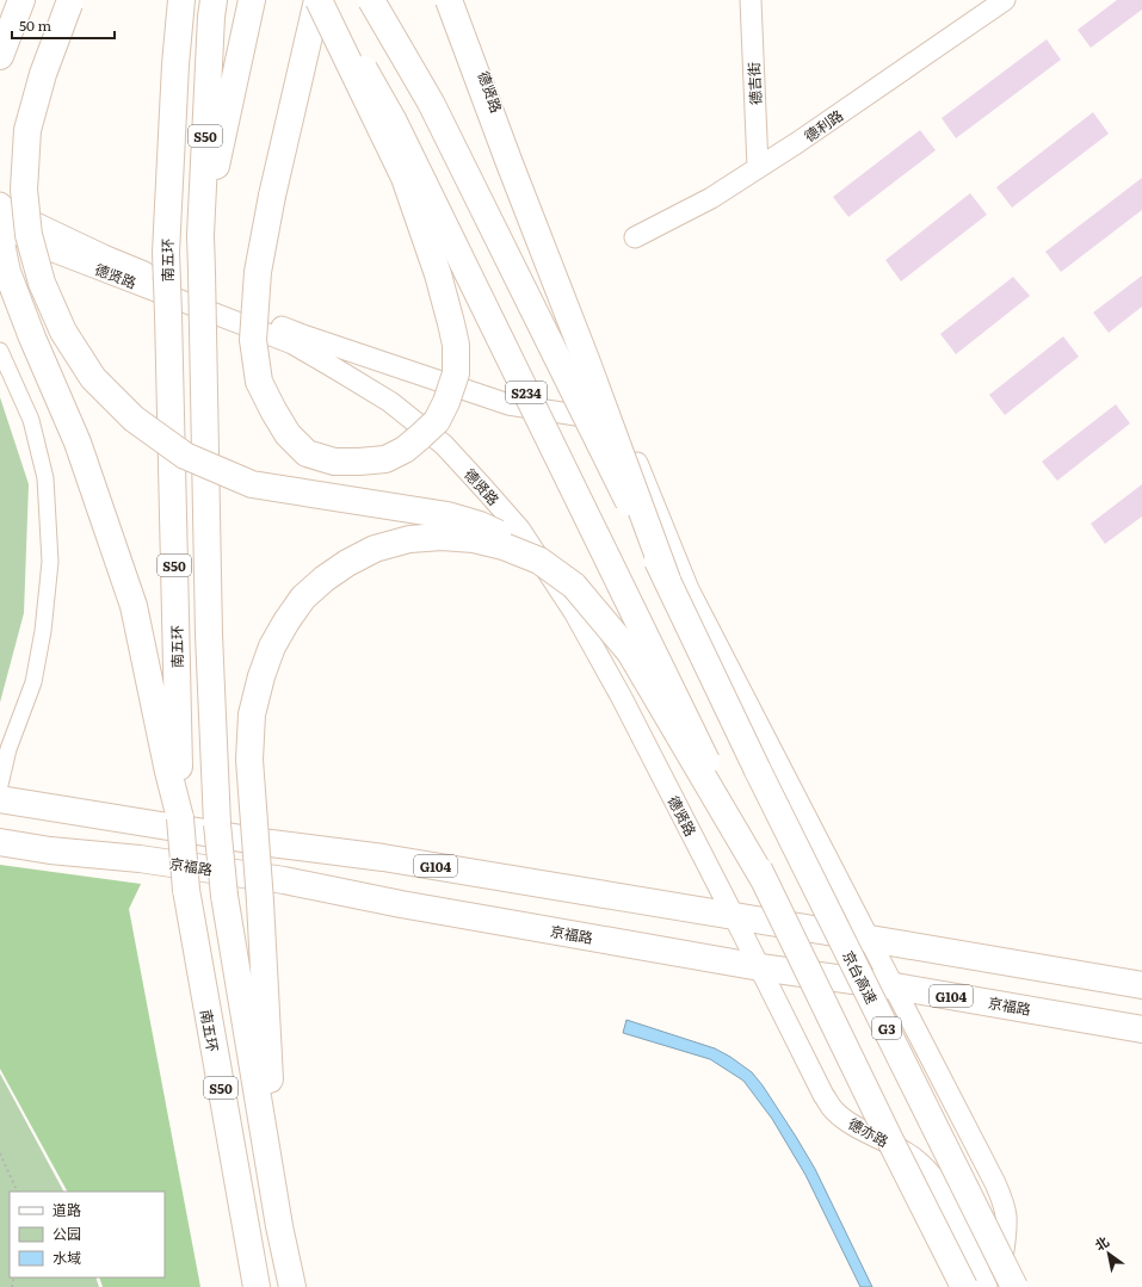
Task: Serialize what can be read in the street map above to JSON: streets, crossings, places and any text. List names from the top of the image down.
{
  "streets": {
    "highway": [
      "S50",
      "南五环",
      "S234",
      "京福路",
      "G104",
      "京台高速",
      "G3"
    ],
    "street": [
      "德吉街",
      "德贤路",
      "德利路",
      "德亦路"
    ]
  },
  "crossings": [
    ["德吉街", "德利路"],
    ["德贤路", "京福路"],
    ["德贤路", "G104"],
    ["德贤路", "德亦路"],
    ["S234", "京台高速"],
    ["京福路", "德亦路"]
  ],
  "legend": ["道路", "公园", "水域"],
  "scale_bar": "50 m",
  "north": "top left"
}
